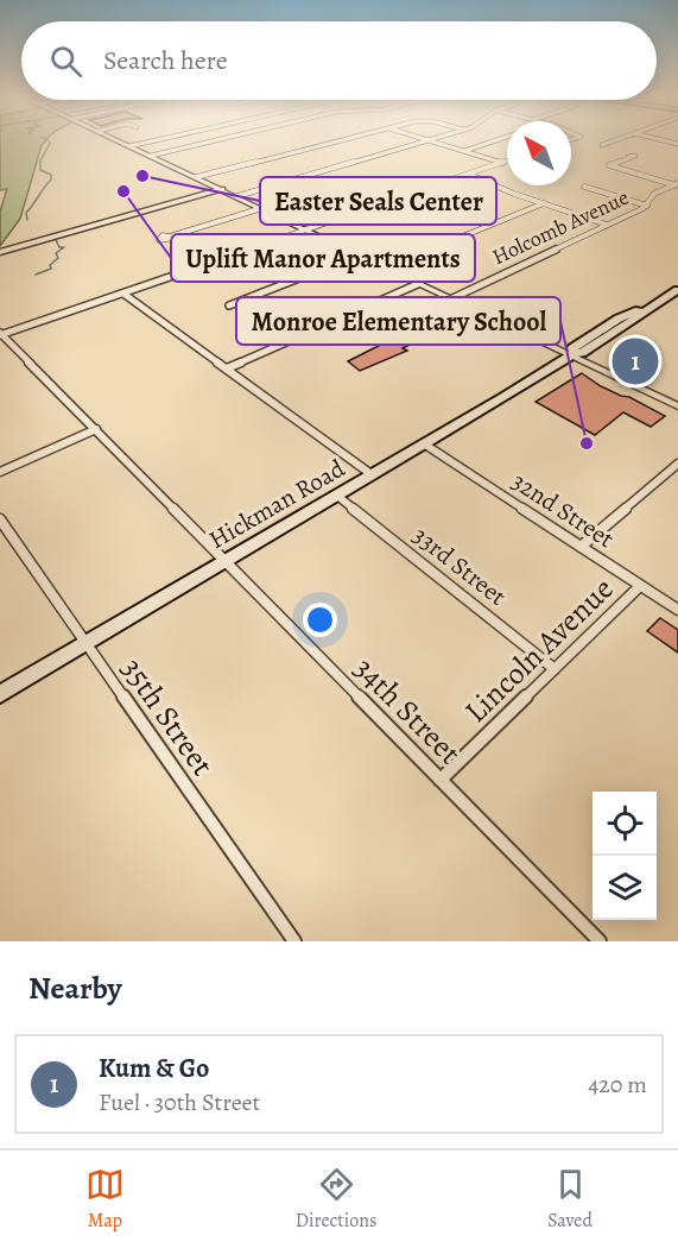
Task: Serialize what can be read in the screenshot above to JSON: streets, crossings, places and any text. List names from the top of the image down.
{
  "streets": {
    "main road": ["Hickman Road"],
    "street": [
      "Holcomb Avenue",
      "32nd Street",
      "33rd Street",
      "Lincoln Avenue",
      "34th Street",
      "35th Street"
    ]
  },
  "crossings": [
    ["Hickman Road", "32nd Street"],
    ["Hickman Road", "33rd Street"],
    ["Hickman Road", "34th Street"],
    ["Hickman Road", "35th Street"],
    ["32nd Street", "Lincoln Avenue"],
    ["33rd Street", "Lincoln Avenue"],
    ["Lincoln Avenue", "34th Street"]
  ],
  "places": ["Easter Seals Center", "Uplift Manor Apartments", "Monroe Elementary School"],
  "north": "top left",
  "page": {
    "search": "Search here",
    "pins": "1",
    "heading": "Nearby",
    "list": [
      {
        "mark": "1",
        "name": "Kum & Go",
        "note": "Fuel · 30th Street",
        "value": "420 m"
      }
    ],
    "nav": ["Map", "Directions", "Saved"]
  }
}
